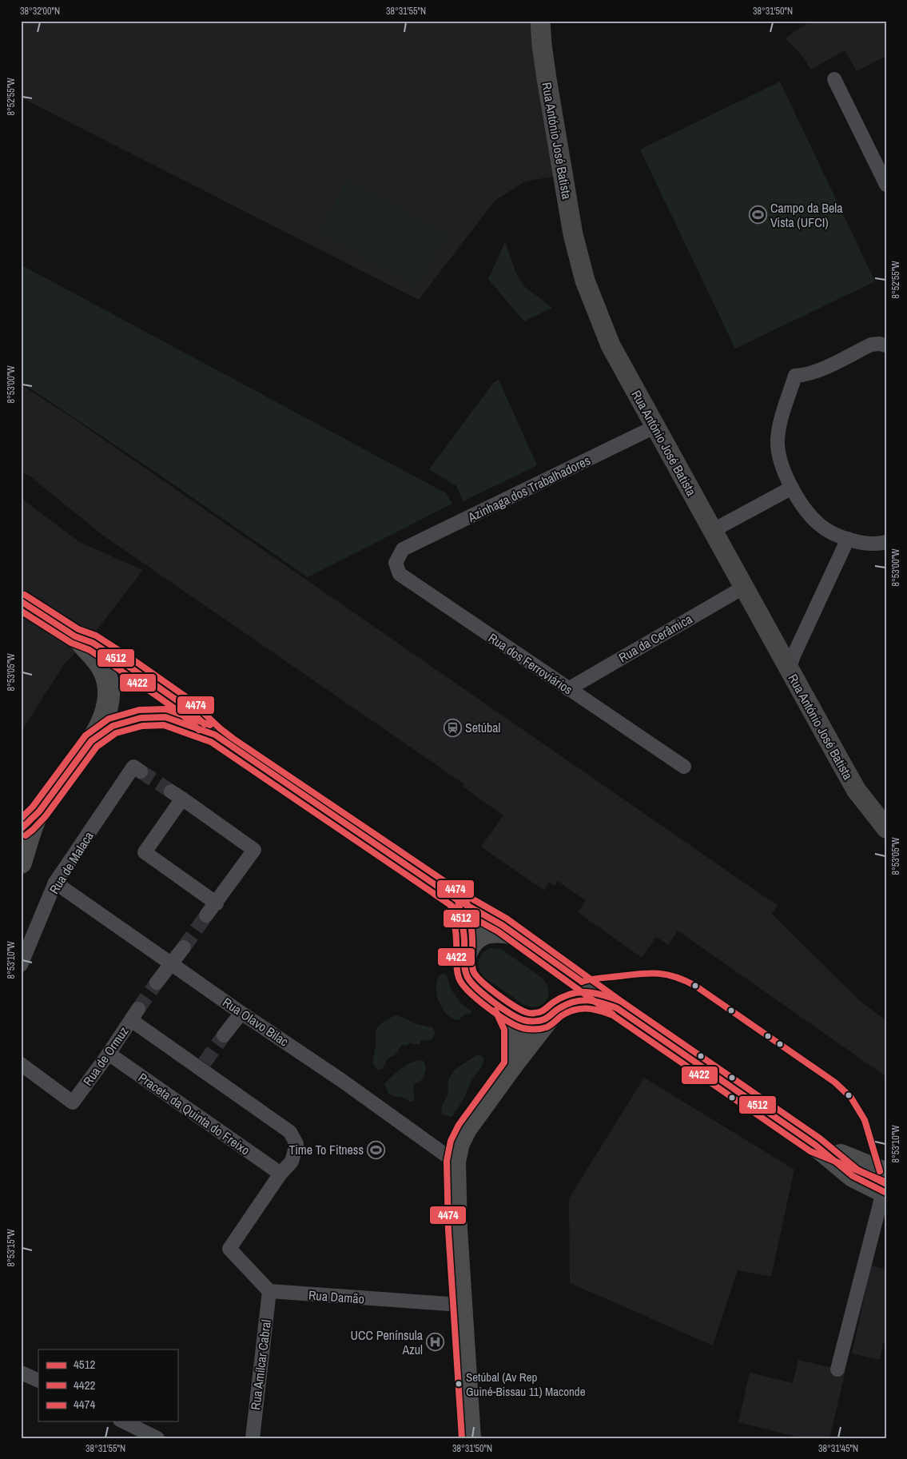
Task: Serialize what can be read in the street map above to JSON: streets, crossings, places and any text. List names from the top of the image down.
{
  "streets": {
    "main road": ["Rua António José Batista"],
    "street": [
      "Azinhaga dos Trabalhadores",
      "Rua da Cerâmica",
      "Rua dos Ferroviários",
      "Rua de Malaca",
      "Rua Olavo Bilac",
      "Rua de Ormuz",
      "Praceta da Quinta do Freixo",
      "Rua Damão",
      "Rua Amílcar Cabral"
    ]
  },
  "crossings": [
    ["Rua António José Batista", "Azinhaga dos Trabalhadores"],
    ["Rua António José Batista", "Rua da Cerâmica"],
    ["Azinhaga dos Trabalhadores", "Rua dos Ferroviários"],
    ["Rua da Cerâmica", "Rua dos Ferroviários"],
    ["Rua de Malaca", "Rua Olavo Bilac"],
    ["Rua de Ormuz", "Praceta da Quinta do Freixo"],
    ["Rua Damão", "Rua Amílcar Cabral"]
  ],
  "places": {
    "sports": ["Campo da Bela Vista (UFCI)", "Time To Fitness"],
    "station": ["Setúbal"],
    "hospital": ["UCC Península Azul"],
    "other": ["Setúbal (Av Rep Guiné-Bissau 11) Maconde"]
  },
  "lines": ["transit line 4474", "transit line 4512", "transit line 4422"],
  "legend": ["4512", "4422", "4474"],
  "coordinates": [
    "38°32'00\"N",
    "38°31'55\"N",
    "38°31'50\"N",
    "8°52'55\"W",
    "8°53'00\"W",
    "8°53'05\"W",
    "8°53'10\"W",
    "8°53'15\"W",
    "38°31'45\"N"
  ]
}
